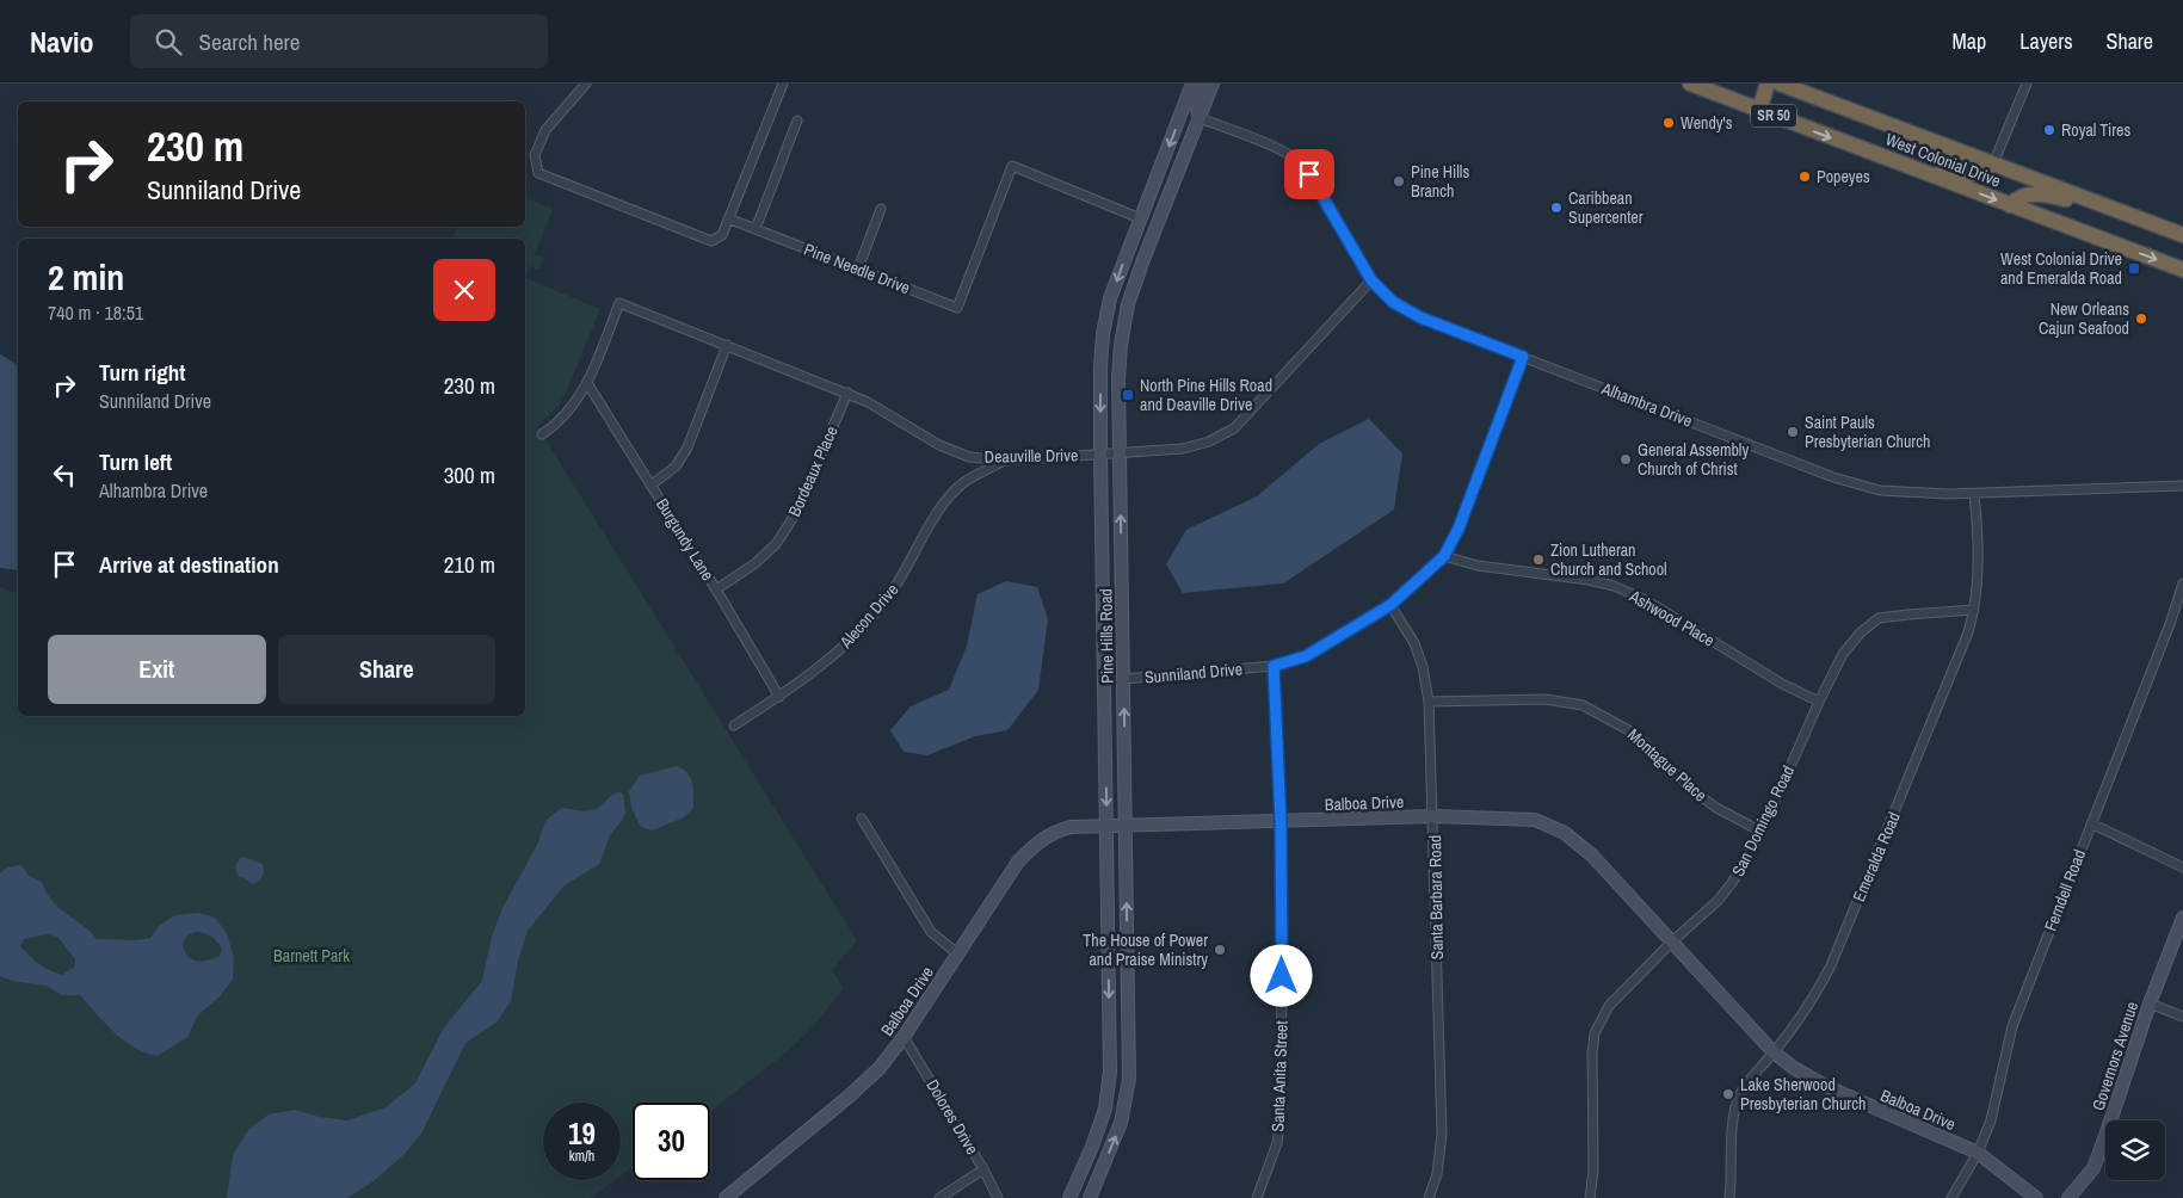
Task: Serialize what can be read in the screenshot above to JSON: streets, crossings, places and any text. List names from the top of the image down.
{
  "streets": {
    "highway": ["SR 50", "West Colonial Drive"],
    "main road": ["Pine Hills Road", "Balboa Drive", "Governors Avenue"],
    "street": [
      "Pine Needle Drive",
      "Alhambra Drive",
      "Deauville Drive",
      "Bordeaux Place",
      "Burgundy Lane",
      "Alecon Drive",
      "Ashwood Place",
      "Sunniland Drive",
      "Montague Place",
      "San Domingo Road",
      "Emeralda Road",
      "Ferndell Road",
      "Santa Barbara Road",
      "Santa Anita Street",
      "Dolores Drive"
    ]
  },
  "crossings": [
    ["Pine Needle Drive", "Pine Hills Road"],
    ["Alhambra Drive", "Deauville Drive"],
    ["Alhambra Drive", "Pine Hills Road"],
    ["Alhambra Drive", "Sunniland Drive"],
    ["Alhambra Drive", "Emeralda Road"],
    ["Deauville Drive", "Bordeaux Place"],
    ["Deauville Drive", "Burgundy Lane"],
    ["Deauville Drive", "Alecon Drive"],
    ["Deauville Drive", "Pine Hills Road"],
    ["Bordeaux Place", "Burgundy Lane"],
    ["Burgundy Lane", "Alecon Drive"],
    ["Ashwood Place", "Sunniland Drive"],
    ["Ashwood Place", "San Domingo Road"],
    ["Pine Hills Road", "Sunniland Drive"],
    ["Pine Hills Road", "Balboa Drive"],
    ["Sunniland Drive", "Santa Barbara Road"],
    ["Sunniland Drive", "Santa Anita Street"],
    ["Montague Place", "San Domingo Road"],
    ["Montague Place", "Santa Barbara Road"],
    ["Balboa Drive", "San Domingo Road"],
    ["Balboa Drive", "Emeralda Road"],
    ["Balboa Drive", "Ferndell Road"],
    ["Balboa Drive", "Santa Barbara Road"],
    ["Balboa Drive", "Santa Anita Street"],
    ["Balboa Drive", "Dolores Drive"],
    ["San Domingo Road", "Emeralda Road"]
  ],
  "parks": ["Barnett Park"],
  "places": {
    "other": [
      "Wendy's",
      "Royal Tires",
      "Popeyes",
      "Pine Hills Branch",
      "Caribbean Supercenter",
      "New Orleans Cajun Seafood",
      "Saint Pauls Presbyterian Church",
      "General Assembly Church of Christ",
      "Zion Lutheran Church and School",
      "The House of Power and Praise Ministry",
      "Lake Sherwood Presbyterian Church"
    ],
    "transit": ["West Colonial Drive and Emeralda Road", "North Pine Hills Road and Deaville Drive"]
  },
  "page": {
    "header": "Navio",
    "search": "Search here",
    "nav": ["Map", "Layers", "Share"],
    "turn": ["230 m", "Sunniland Drive"],
    "heading": ["2 min", "740 m · 18:51"],
    "list": [
      {
        "name": "Turn right",
        "note": "Sunniland Drive",
        "value": "230 m"
      },
      {
        "name": "Turn left",
        "note": "Alhambra Drive",
        "value": "300 m"
      },
      {
        "name": "Arrive at destination",
        "value": "210 m"
      }
    ],
    "buttons": ["Exit", "Share"],
    "speed": "19 km/h",
    "limit": "30"
  }
}
